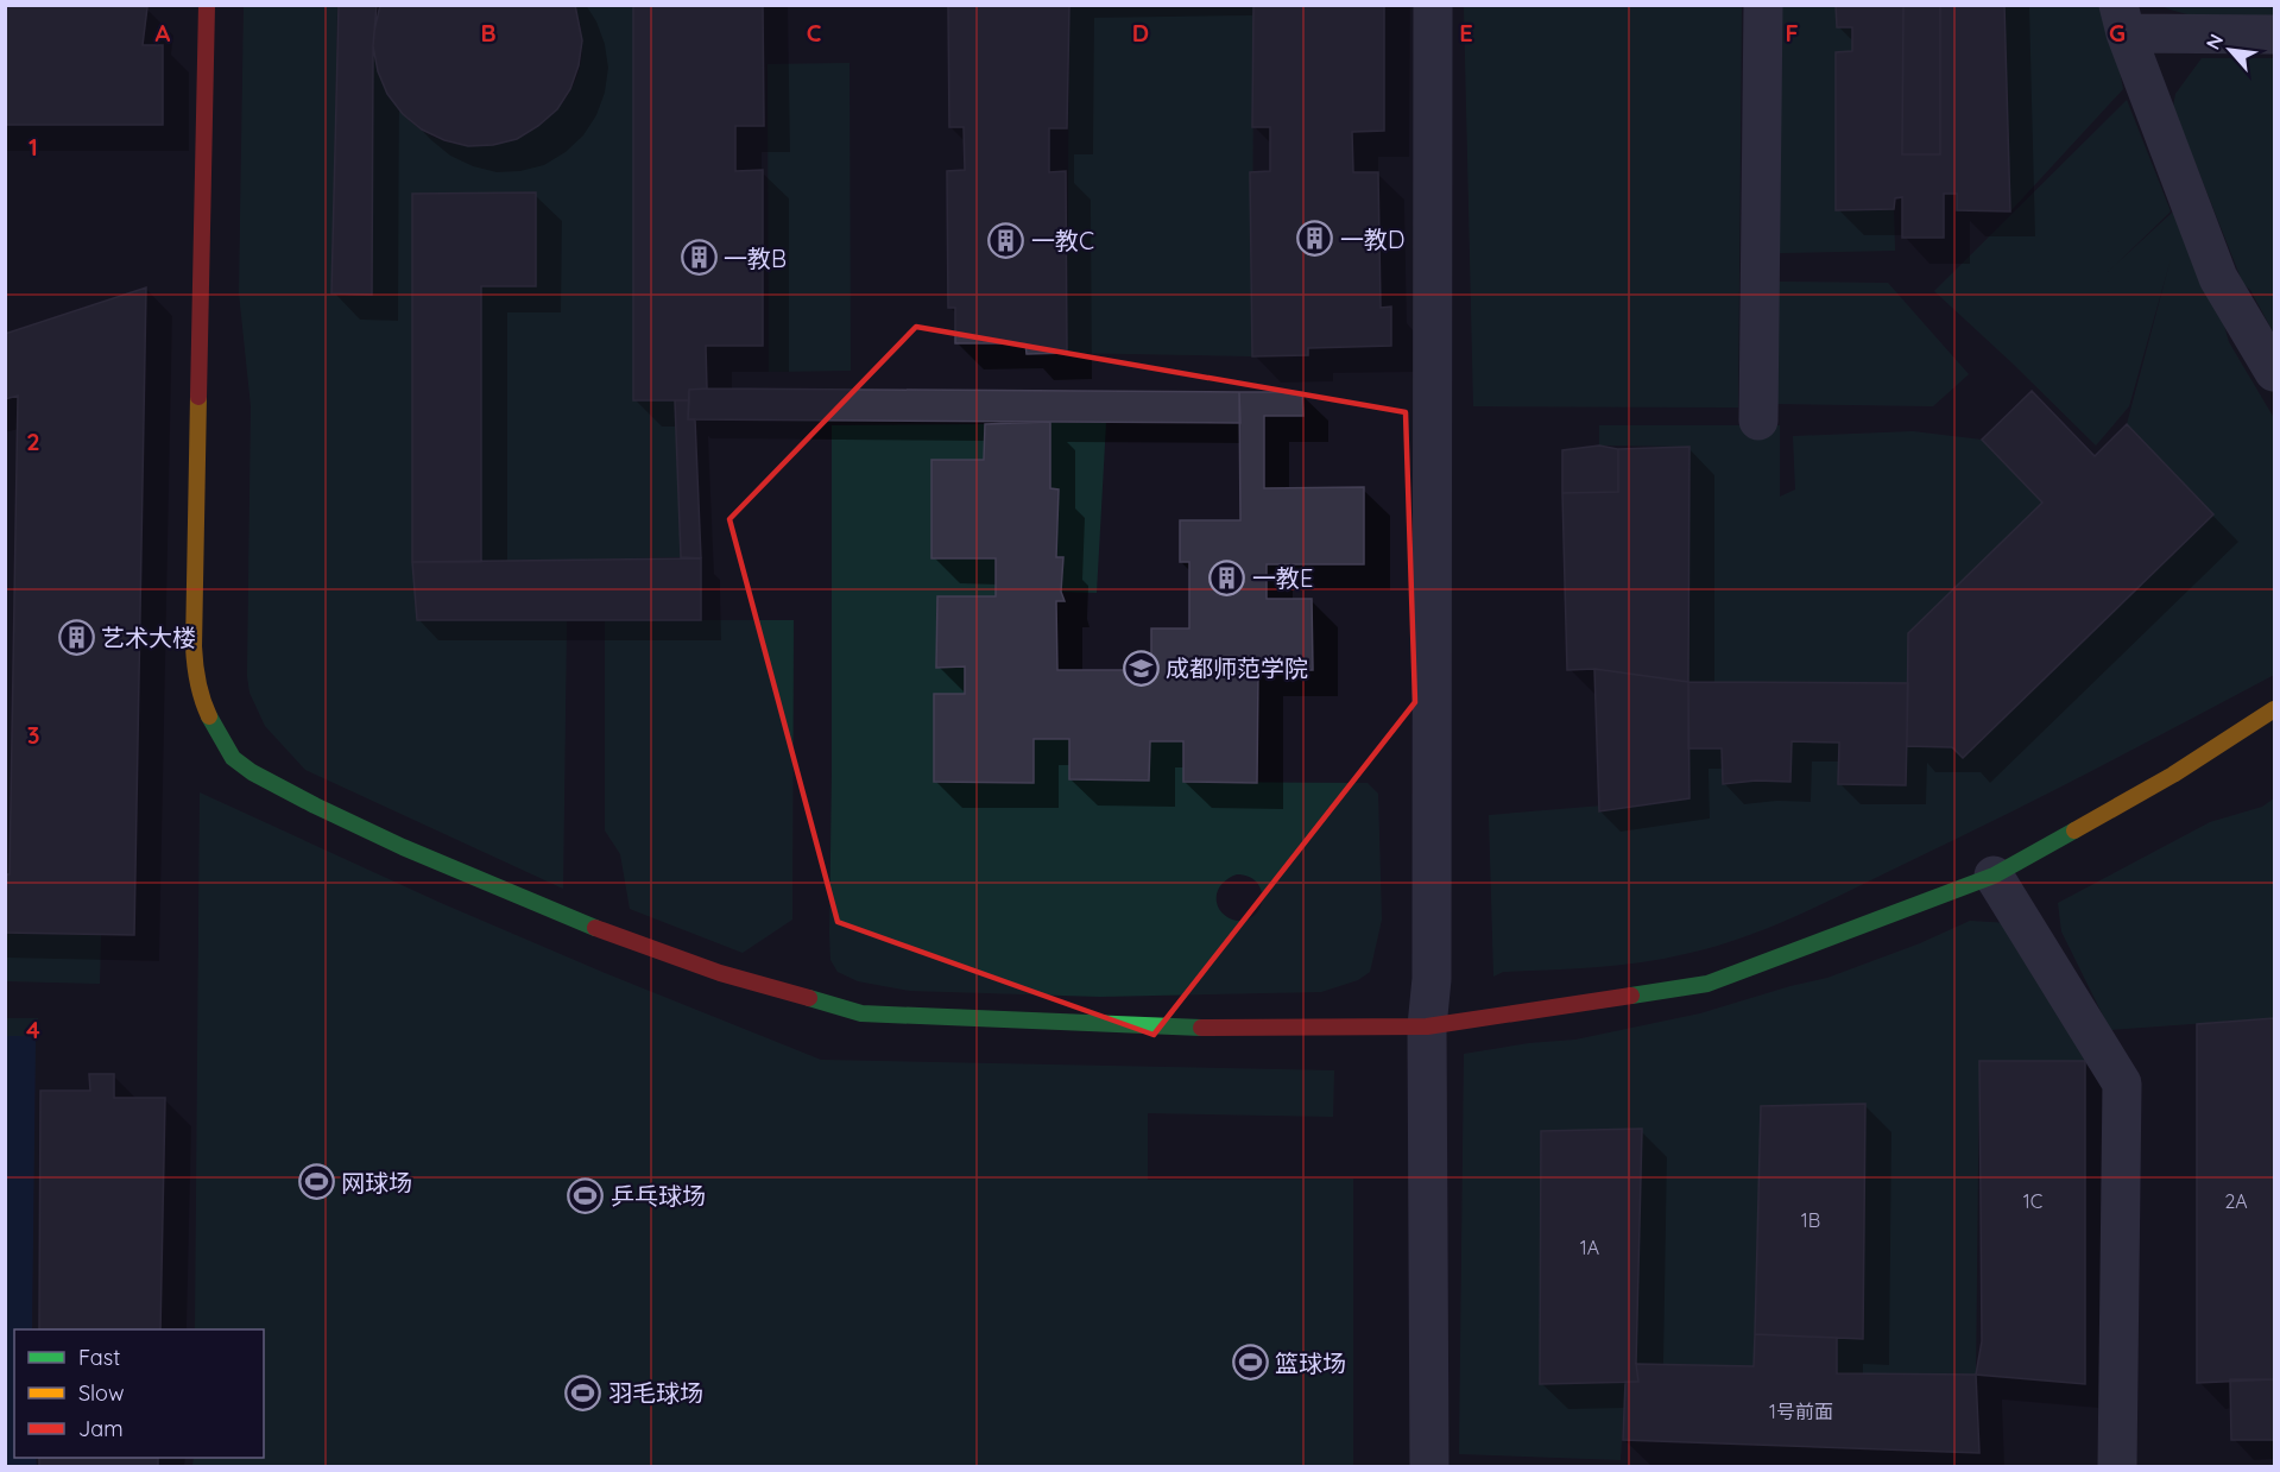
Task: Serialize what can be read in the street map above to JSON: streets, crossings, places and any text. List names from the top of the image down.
{
  "places": {
    "building": [
      "一教D",
      "一教C",
      "一教B",
      "一教E",
      "艺术大楼"
    ],
    "school or university": ["成都师范学院"],
    "sports": [
      "网球场",
      "乒乓球场",
      "篮球场",
      "羽毛球场"
    ]
  },
  "house_numbers": [
    "1C",
    "2A",
    "1B",
    "1A",
    "1号前面"
  ],
  "legend": ["Fast", "Slow", "Jam"],
  "north": "top left",
  "grid": {
    "columns": [
      "A",
      "B",
      "C",
      "D",
      "E",
      "F",
      "G"
    ],
    "rows": [
      "1",
      "2",
      "3",
      "4"
    ]
  }
}
